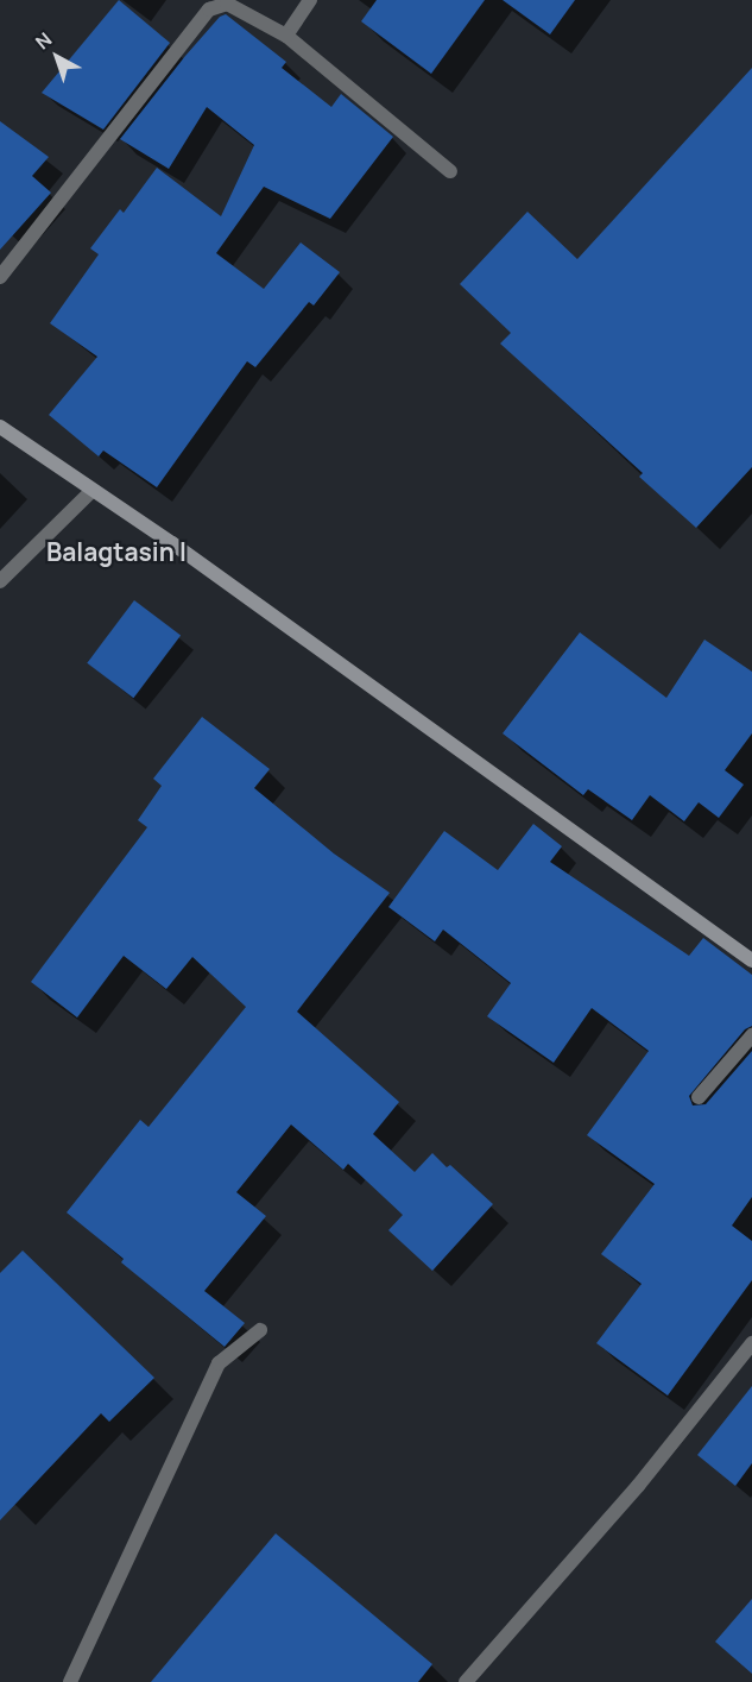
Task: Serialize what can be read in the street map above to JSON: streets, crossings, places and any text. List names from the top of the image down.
{
  "districts": ["Balagtasin I"],
  "north": "top left"
}
